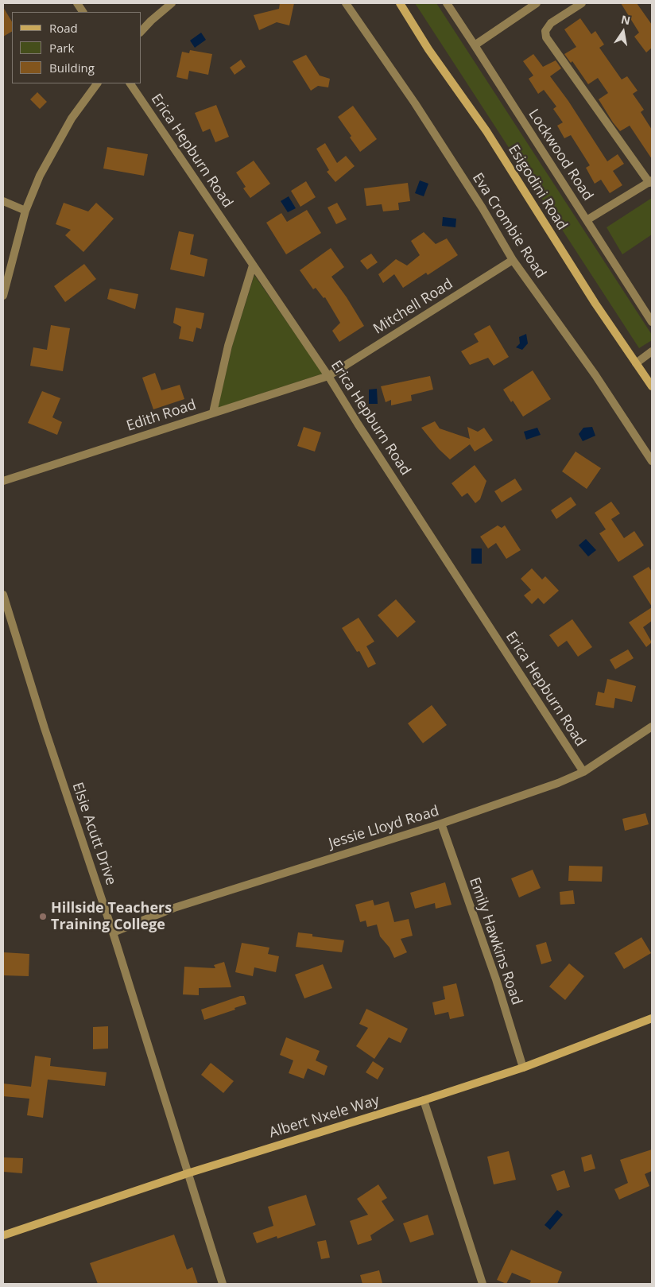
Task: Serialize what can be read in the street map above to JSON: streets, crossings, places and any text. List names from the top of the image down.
{
  "streets": {
    "main road": ["Esigodini Road", "Albert Nxele Way"],
    "street": [
      "Erica Hepburn Road",
      "Lockwood Road",
      "Eva Crombie Road",
      "Mitchell Road",
      "Edith Road",
      "Jessie Lloyd Road",
      "Elsie Acutt Drive",
      "Emily Hawkins Road"
    ]
  },
  "crossings": [
    ["Erica Hepburn Road", "Mitchell Road"],
    ["Erica Hepburn Road", "Edith Road"],
    ["Erica Hepburn Road", "Jessie Lloyd Road"],
    ["Eva Crombie Road", "Mitchell Road"],
    ["Mitchell Road", "Edith Road"],
    ["Jessie Lloyd Road", "Elsie Acutt Drive"],
    ["Jessie Lloyd Road", "Emily Hawkins Road"],
    ["Elsie Acutt Drive", "Albert Nxele Way"],
    ["Emily Hawkins Road", "Albert Nxele Way"]
  ],
  "places": ["Hillside Teachers Training College"],
  "legend": ["Road", "Park", "Building"],
  "north": "top"
}
